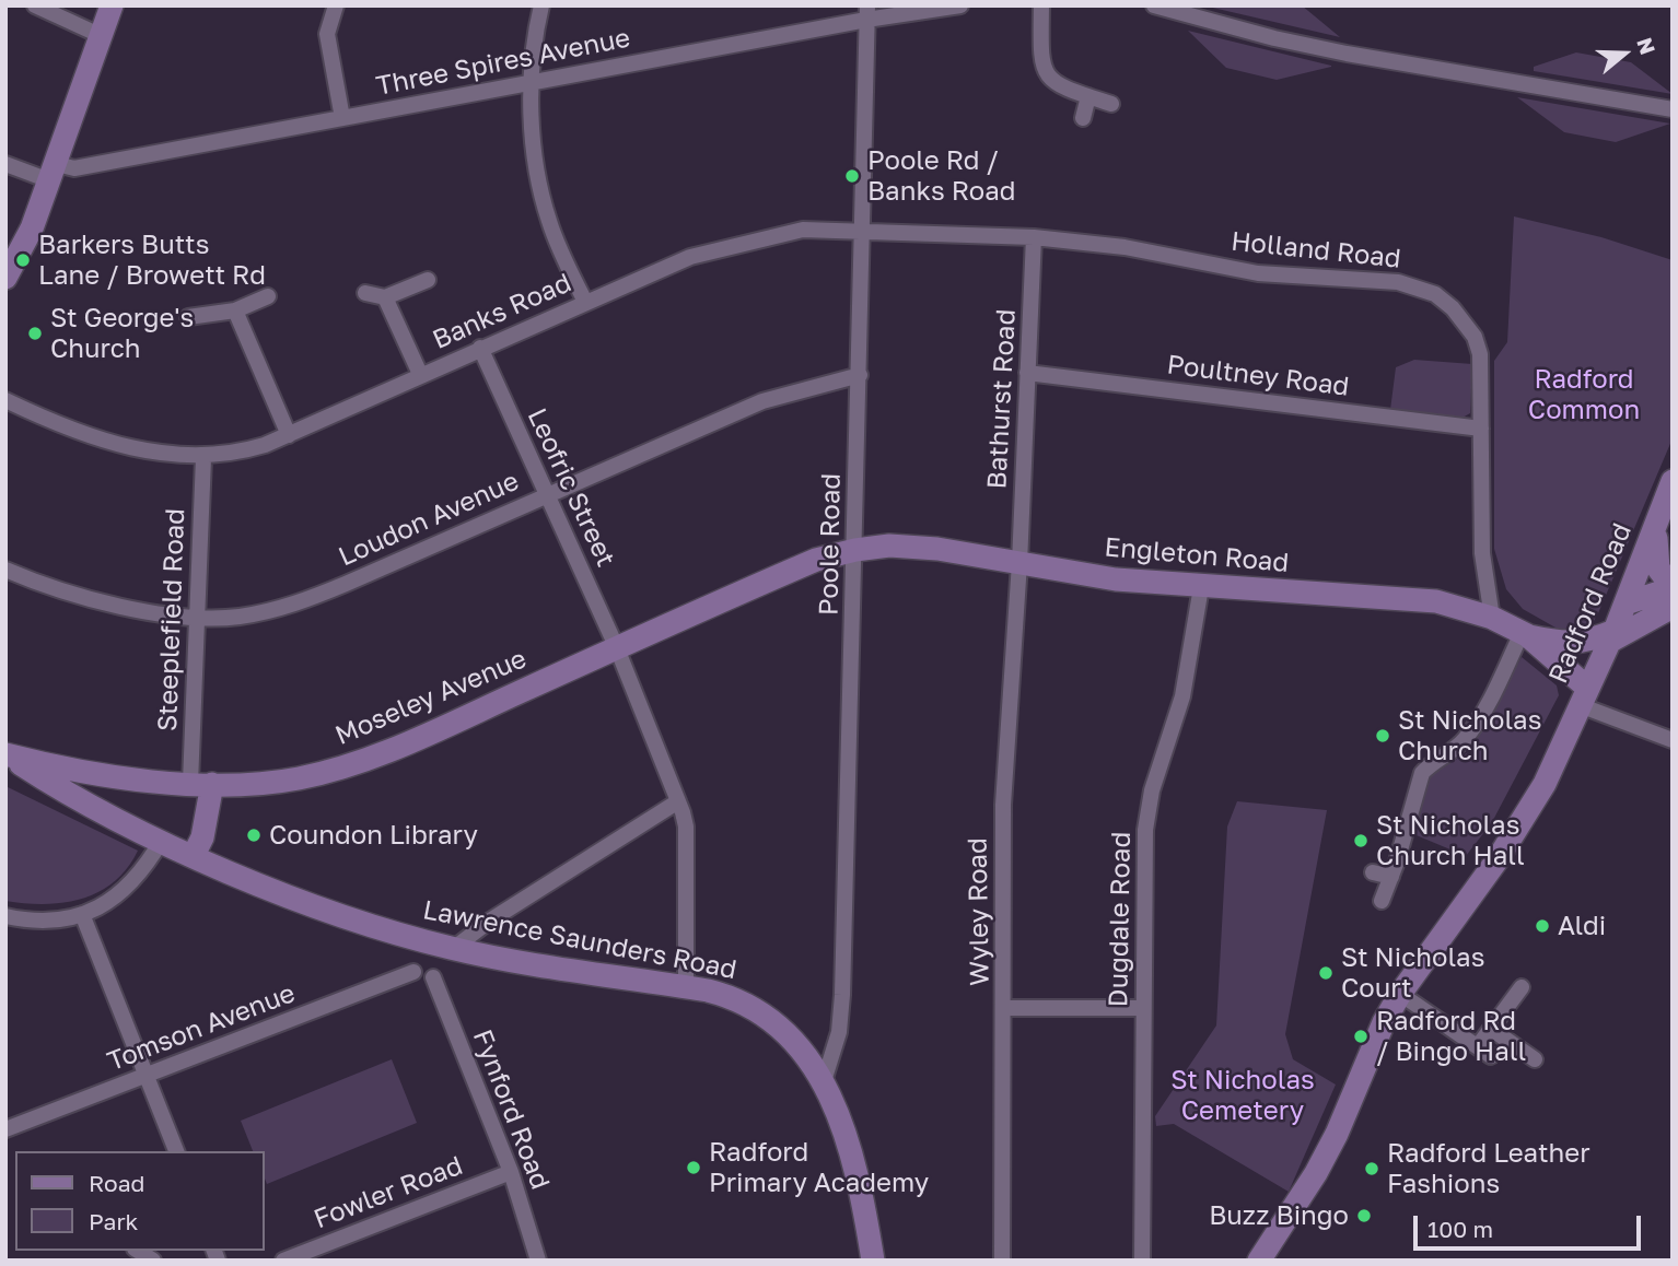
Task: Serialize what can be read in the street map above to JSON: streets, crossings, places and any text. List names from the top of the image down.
{
  "streets": {
    "main road": [
      "Engleton Road",
      "Radford Road",
      "Moseley Avenue",
      "Lawrence Saunders Road"
    ],
    "street": [
      "Three Spires Avenue",
      "Holland Road",
      "Banks Road",
      "Poultney Road",
      "Bathurst Road",
      "Leofric Street",
      "Loudon Avenue",
      "Poole Road",
      "Steeplefield Road",
      "Wyley Road",
      "Dugdale Road",
      "Tomson Avenue",
      "Fynford Road",
      "Fowler Road"
    ]
  },
  "crossings": [
    ["Three Spires Avenue", "Poole Road"],
    ["Holland Road", "Banks Road"],
    ["Holland Road", "Poultney Road"],
    ["Holland Road", "Bathurst Road"],
    ["Holland Road", "Engleton Road"],
    ["Banks Road", "Bathurst Road"],
    ["Banks Road", "Leofric Street"],
    ["Banks Road", "Poole Road"],
    ["Banks Road", "Steeplefield Road"],
    ["Poultney Road", "Bathurst Road"],
    ["Bathurst Road", "Engleton Road"],
    ["Bathurst Road", "Wyley Road"],
    ["Leofric Street", "Loudon Avenue"],
    ["Leofric Street", "Moseley Avenue"],
    ["Leofric Street", "Lawrence Saunders Road"],
    ["Loudon Avenue", "Poole Road"],
    ["Loudon Avenue", "Steeplefield Road"],
    ["Poole Road", "Engleton Road"],
    ["Poole Road", "Moseley Avenue"],
    ["Poole Road", "Lawrence Saunders Road"],
    ["Engleton Road", "Radford Road"],
    ["Engleton Road", "Moseley Avenue"],
    ["Engleton Road", "Wyley Road"],
    ["Engleton Road", "Dugdale Road"],
    ["Steeplefield Road", "Moseley Avenue"],
    ["Moseley Avenue", "Lawrence Saunders Road"],
    ["Fynford Road", "Fowler Road"]
  ],
  "parks": ["Radford Common", "St Nicholas Cemetery"],
  "places": [
    "Poole Rd / Banks Road",
    "Barkers Butts Lane / Browett Rd",
    "St George's Church",
    "St Nicholas Church",
    "Coundon Library",
    "St Nicholas Church Hall",
    "Aldi",
    "St Nicholas Court",
    "Radford Rd / Bingo Hall",
    "Radford Primary Academy",
    "Radford Leather Fashions",
    "Buzz Bingo"
  ],
  "legend": ["Road", "Park"],
  "scale_bar": "100 m",
  "north": "right"
}
